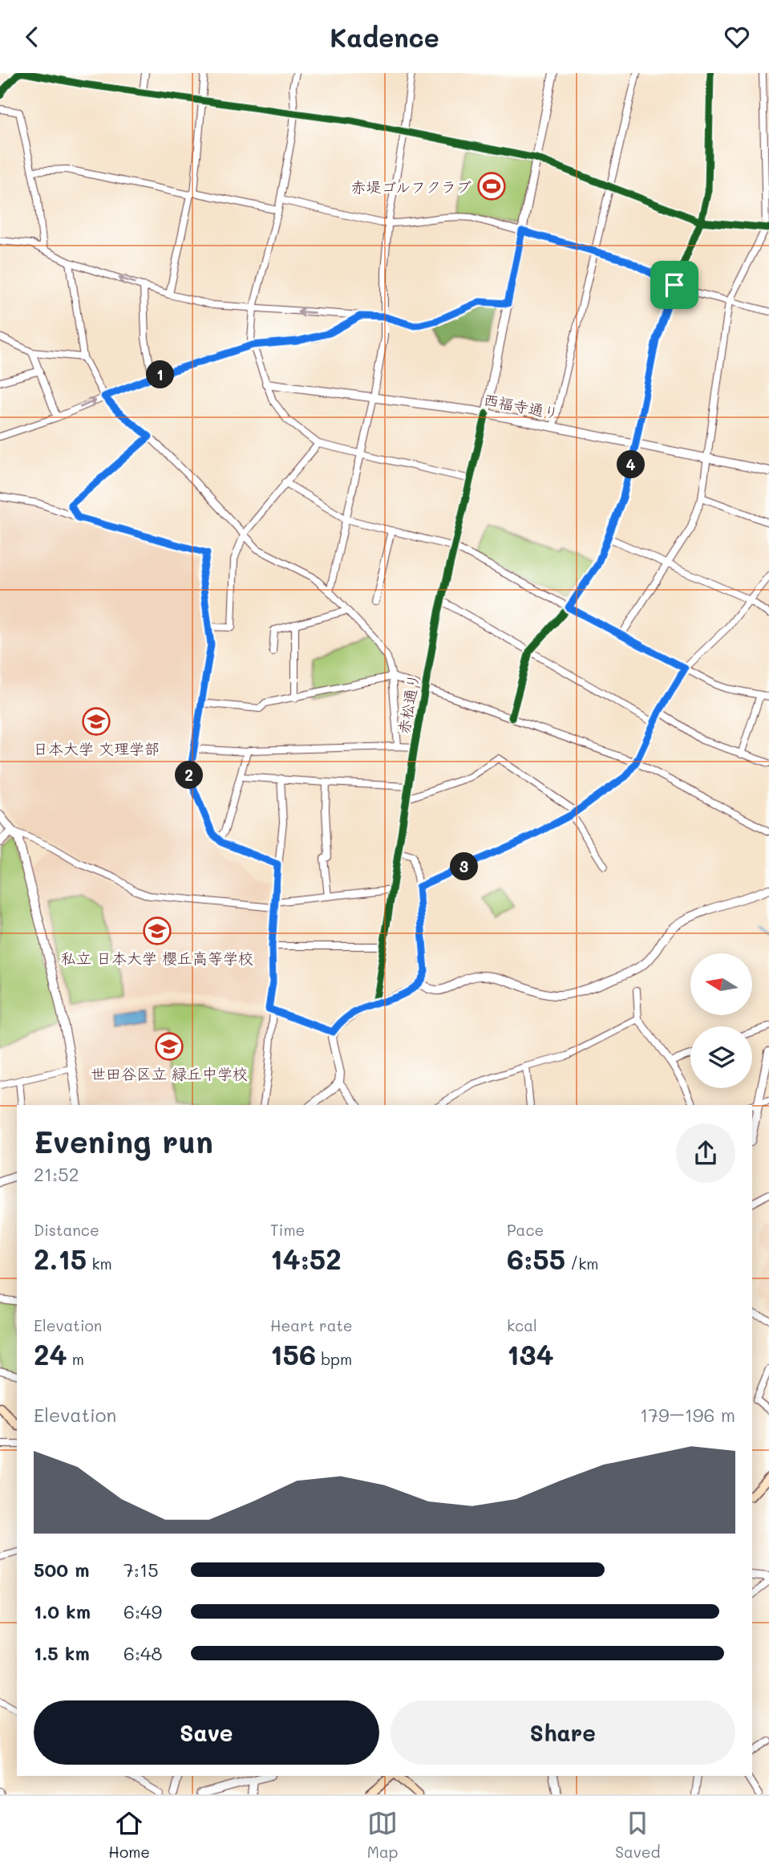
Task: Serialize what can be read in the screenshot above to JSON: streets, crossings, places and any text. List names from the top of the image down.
{
  "streets": {
    "street": ["西福寺通り", "赤松通り"]
  },
  "crossings": [
    ["西福寺通り", "赤松通り"]
  ],
  "places": {
    "sports": ["赤堤ゴルフクラブ"],
    "school or university": ["日本大学 文理学部", "私立 日本大学 櫻丘高等学校", "世田谷区立 緑丘中学校"]
  },
  "north": "left",
  "page": {
    "header": "Kadence",
    "pins": [
      "1",
      "4",
      "2",
      "3"
    ],
    "heading": ["Evening run", "21:52"],
    "stats": [
      ["Distance", "2.15 km"],
      ["Time", "14:52"],
      ["Pace", "6:55 /km"],
      ["Elevation", "24 m"],
      ["Heart rate", "156 bpm"],
      ["kcal", "134"]
    ],
    "chart": ["Elevation", "179–196 m"],
    "list": [
      {
        "name": "500 m",
        "note": "7:15"
      },
      {
        "name": "1.0 km",
        "note": "6:49"
      },
      {
        "name": "1.5 km",
        "note": "6:48"
      }
    ],
    "buttons": ["Save", "Share"],
    "tabs": ["Home", "Map", "Saved"]
  }
}
